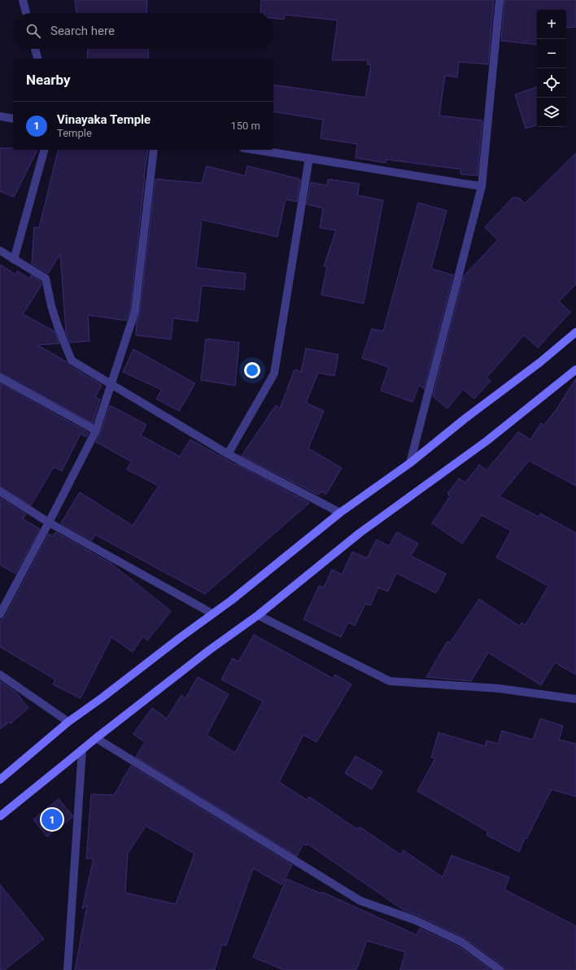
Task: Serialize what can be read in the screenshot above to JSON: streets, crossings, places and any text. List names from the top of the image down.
{
  "page": {
    "map_buttons": ["+", "−"],
    "search": "Search here",
    "heading": "Nearby",
    "list": [
      {
        "mark": "1",
        "name": "Vinayaka Temple",
        "note": "Temple",
        "value": "150 m"
      }
    ],
    "pins": "1"
  }
}
